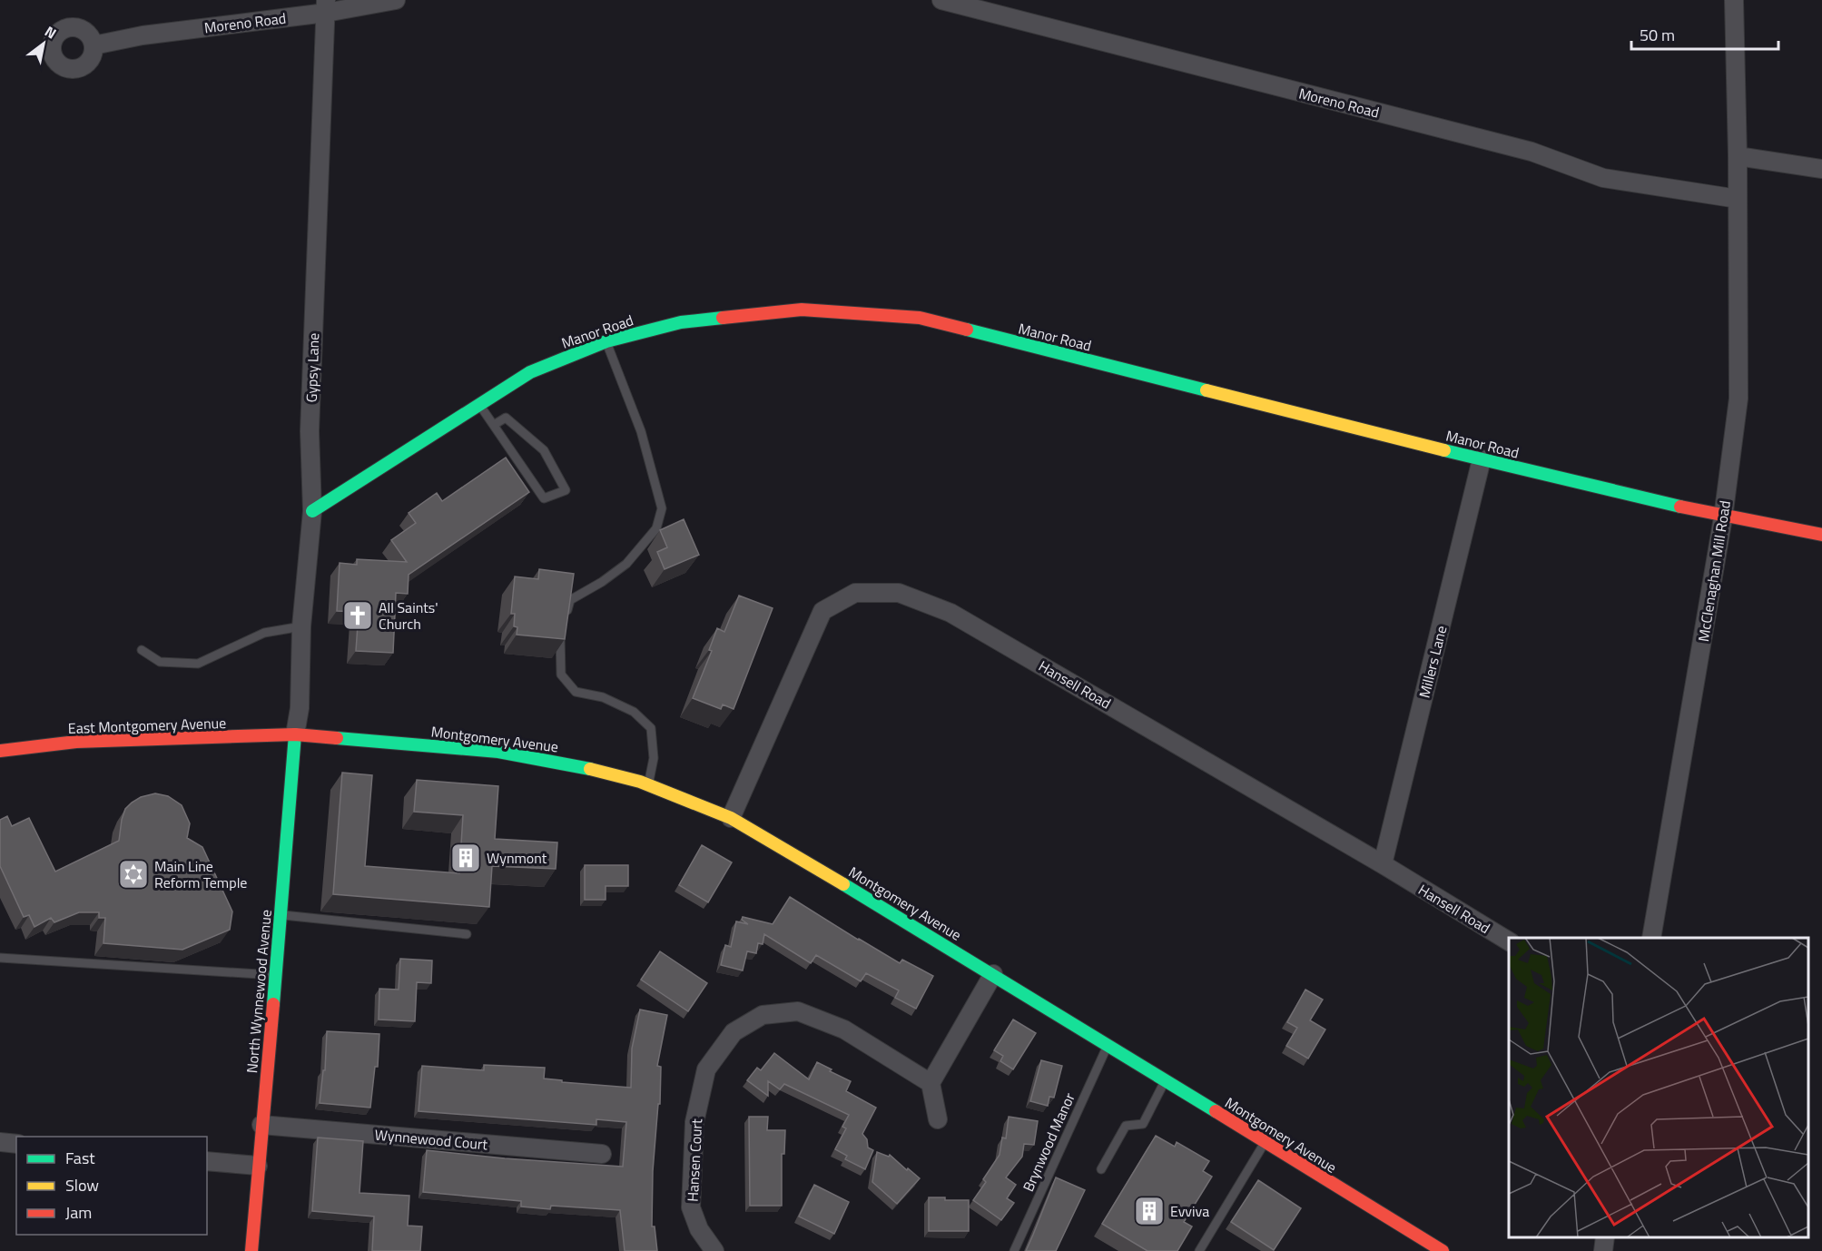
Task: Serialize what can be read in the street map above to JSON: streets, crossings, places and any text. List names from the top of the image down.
{
  "streets": {
    "street": [
      "Moreno Road",
      "Manor Road",
      "Gypsy Lane",
      "McClenaghan Mill Road",
      "Millers Lane",
      "Hansell Road",
      "East Montgomery Avenue",
      "Montgomery Avenue",
      "North Wynnewood Avenue",
      "Wynnewood Court",
      "Hansen Court"
    ],
    "lane": ["Brynwood Manor"]
  },
  "crossings": [
    ["Moreno Road", "Gypsy Lane"],
    ["Moreno Road", "McClenaghan Mill Road"],
    ["Manor Road", "Gypsy Lane"],
    ["Manor Road", "McClenaghan Mill Road"],
    ["Manor Road", "Millers Lane"],
    ["Gypsy Lane", "East Montgomery Avenue"],
    ["Gypsy Lane", "Montgomery Avenue"],
    ["Gypsy Lane", "North Wynnewood Avenue"],
    ["Millers Lane", "Hansell Road"],
    ["Hansell Road", "Montgomery Avenue"],
    ["East Montgomery Avenue", "Montgomery Avenue"],
    ["East Montgomery Avenue", "North Wynnewood Avenue"],
    ["Montgomery Avenue", "North Wynnewood Avenue"],
    ["Montgomery Avenue", "Brynwood Manor"],
    ["North Wynnewood Avenue", "Wynnewood Court"]
  ],
  "places": {
    "church": ["All Saints' Church"],
    "building": ["Wynmont", "Evviva"],
    "synagogue": ["Main Line Reform Temple"]
  },
  "legend": ["Fast", "Slow", "Jam"],
  "scale_bar": "50 m",
  "north": "top right"
}
